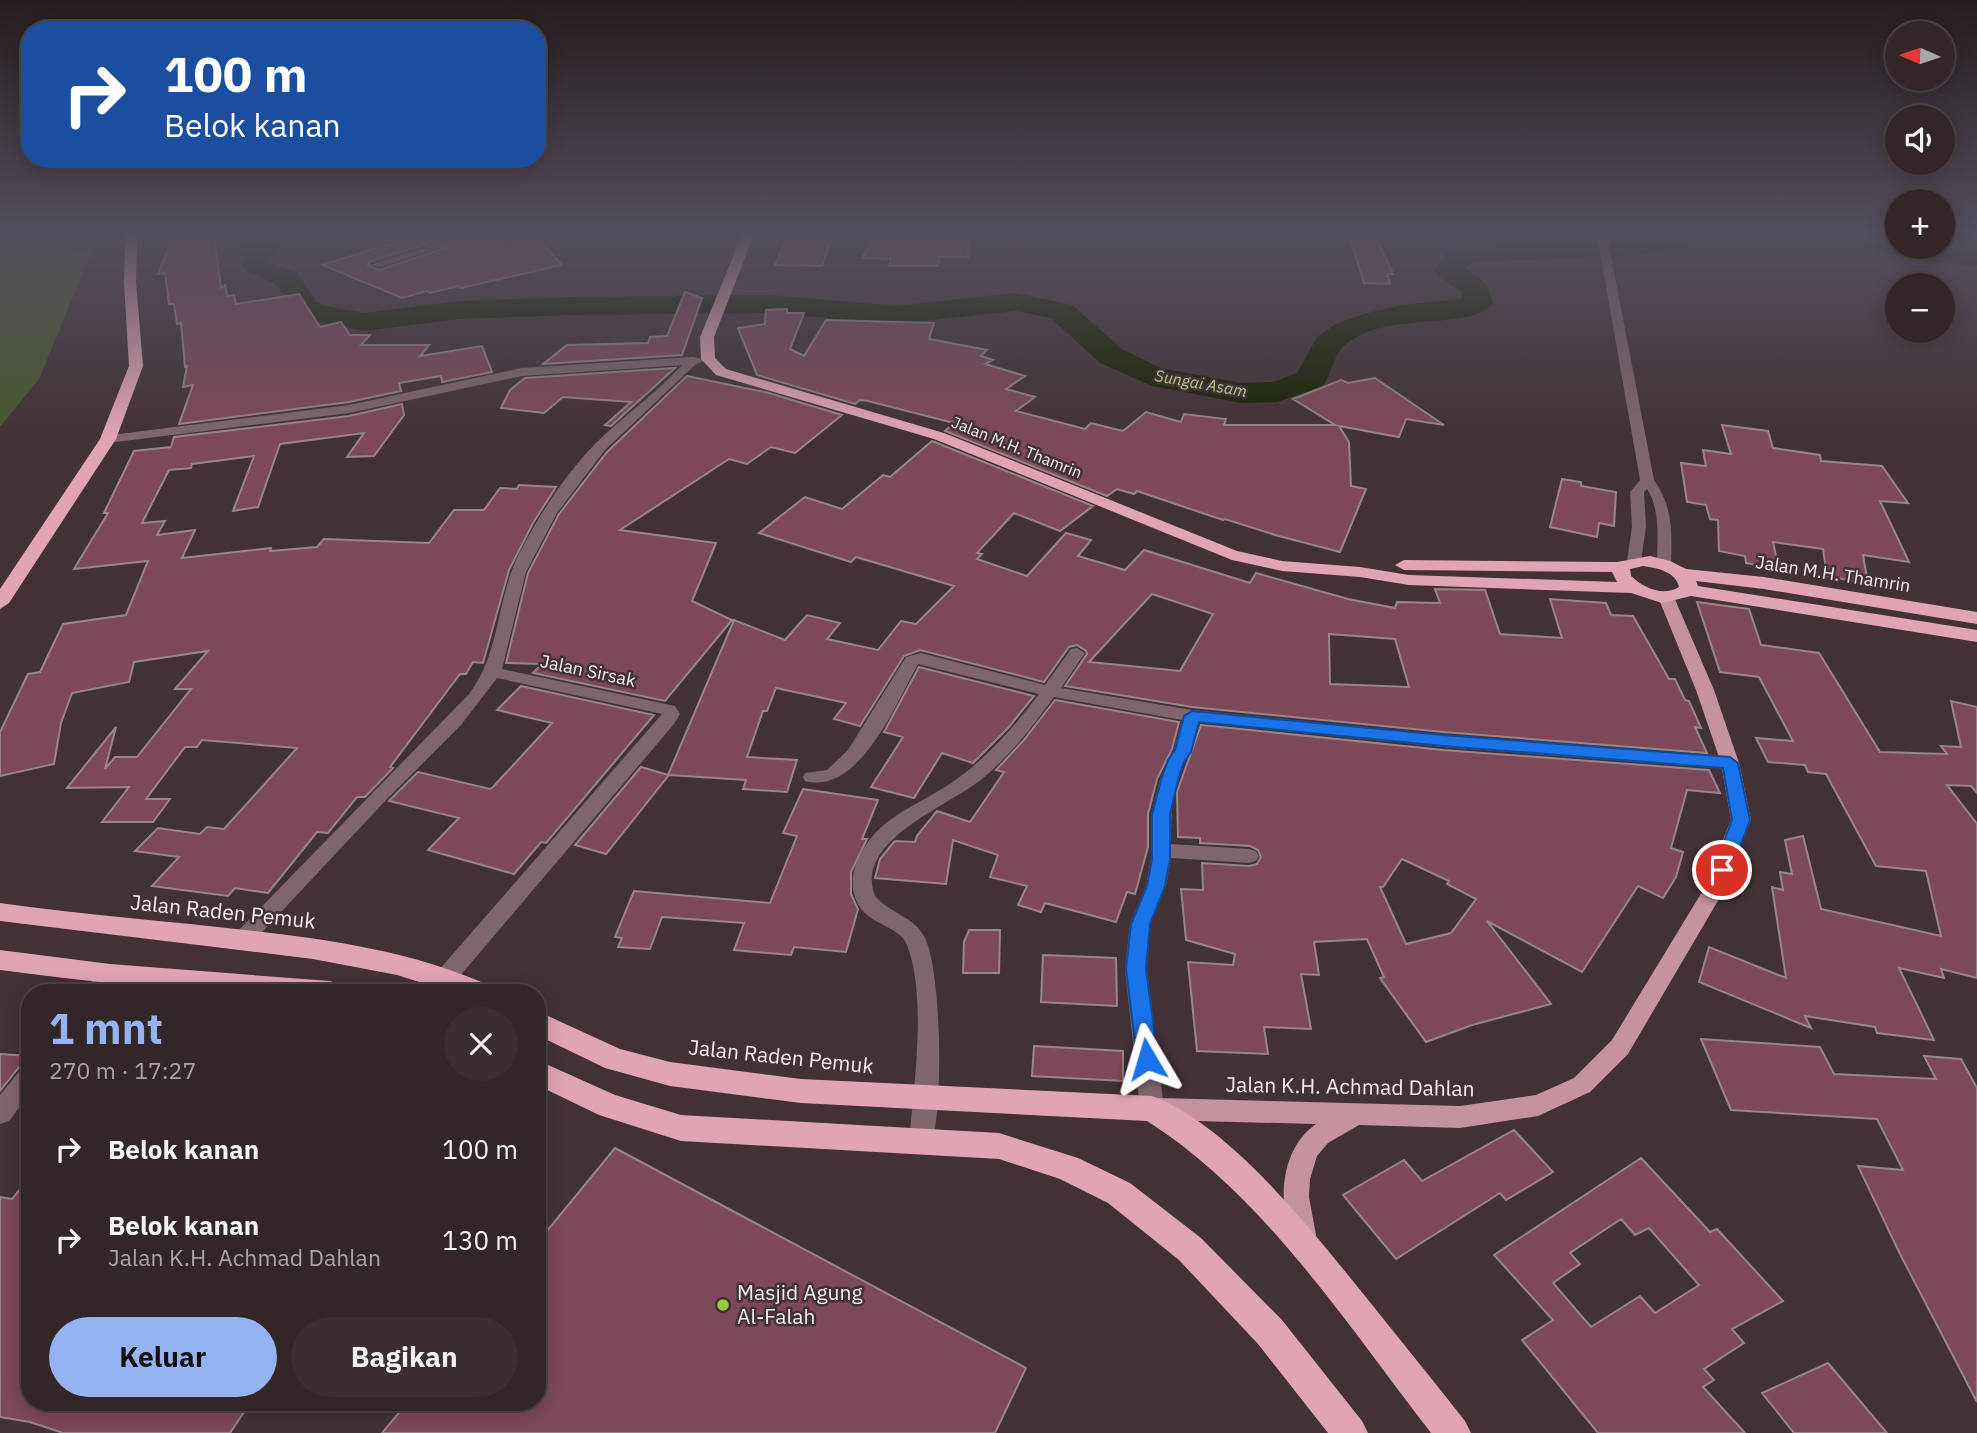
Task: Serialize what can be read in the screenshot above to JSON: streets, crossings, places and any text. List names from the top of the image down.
{
  "streets": {
    "highway": ["Jalan M.H. Thamrin", "Jalan Raden Pemuk"],
    "main road": ["Jalan K.H. Achmad Dahlan"],
    "street": ["Jalan Sirsak"]
  },
  "crossings": [
    ["Jalan M.H. Thamrin", "Jalan K.H. Achmad Dahlan"],
    ["Jalan Sirsak", "Jalan Raden Pemuk"],
    ["Jalan Raden Pemuk", "Jalan K.H. Achmad Dahlan"]
  ],
  "water": ["Sungai Asam"],
  "places": ["Masjid Agung Al-Falah"],
  "north": "left",
  "page": {
    "map_buttons": ["+", "−"],
    "turn": ["100 m", "Belok kanan"],
    "heading": ["1 mnt", "270 m · 17:27"],
    "list": [
      {
        "name": "Belok kanan",
        "value": "100 m"
      },
      {
        "name": "Belok kanan",
        "note": "Jalan K.H. Achmad Dahlan",
        "value": "130 m"
      }
    ],
    "buttons": ["Keluar", "Bagikan"]
  }
}
